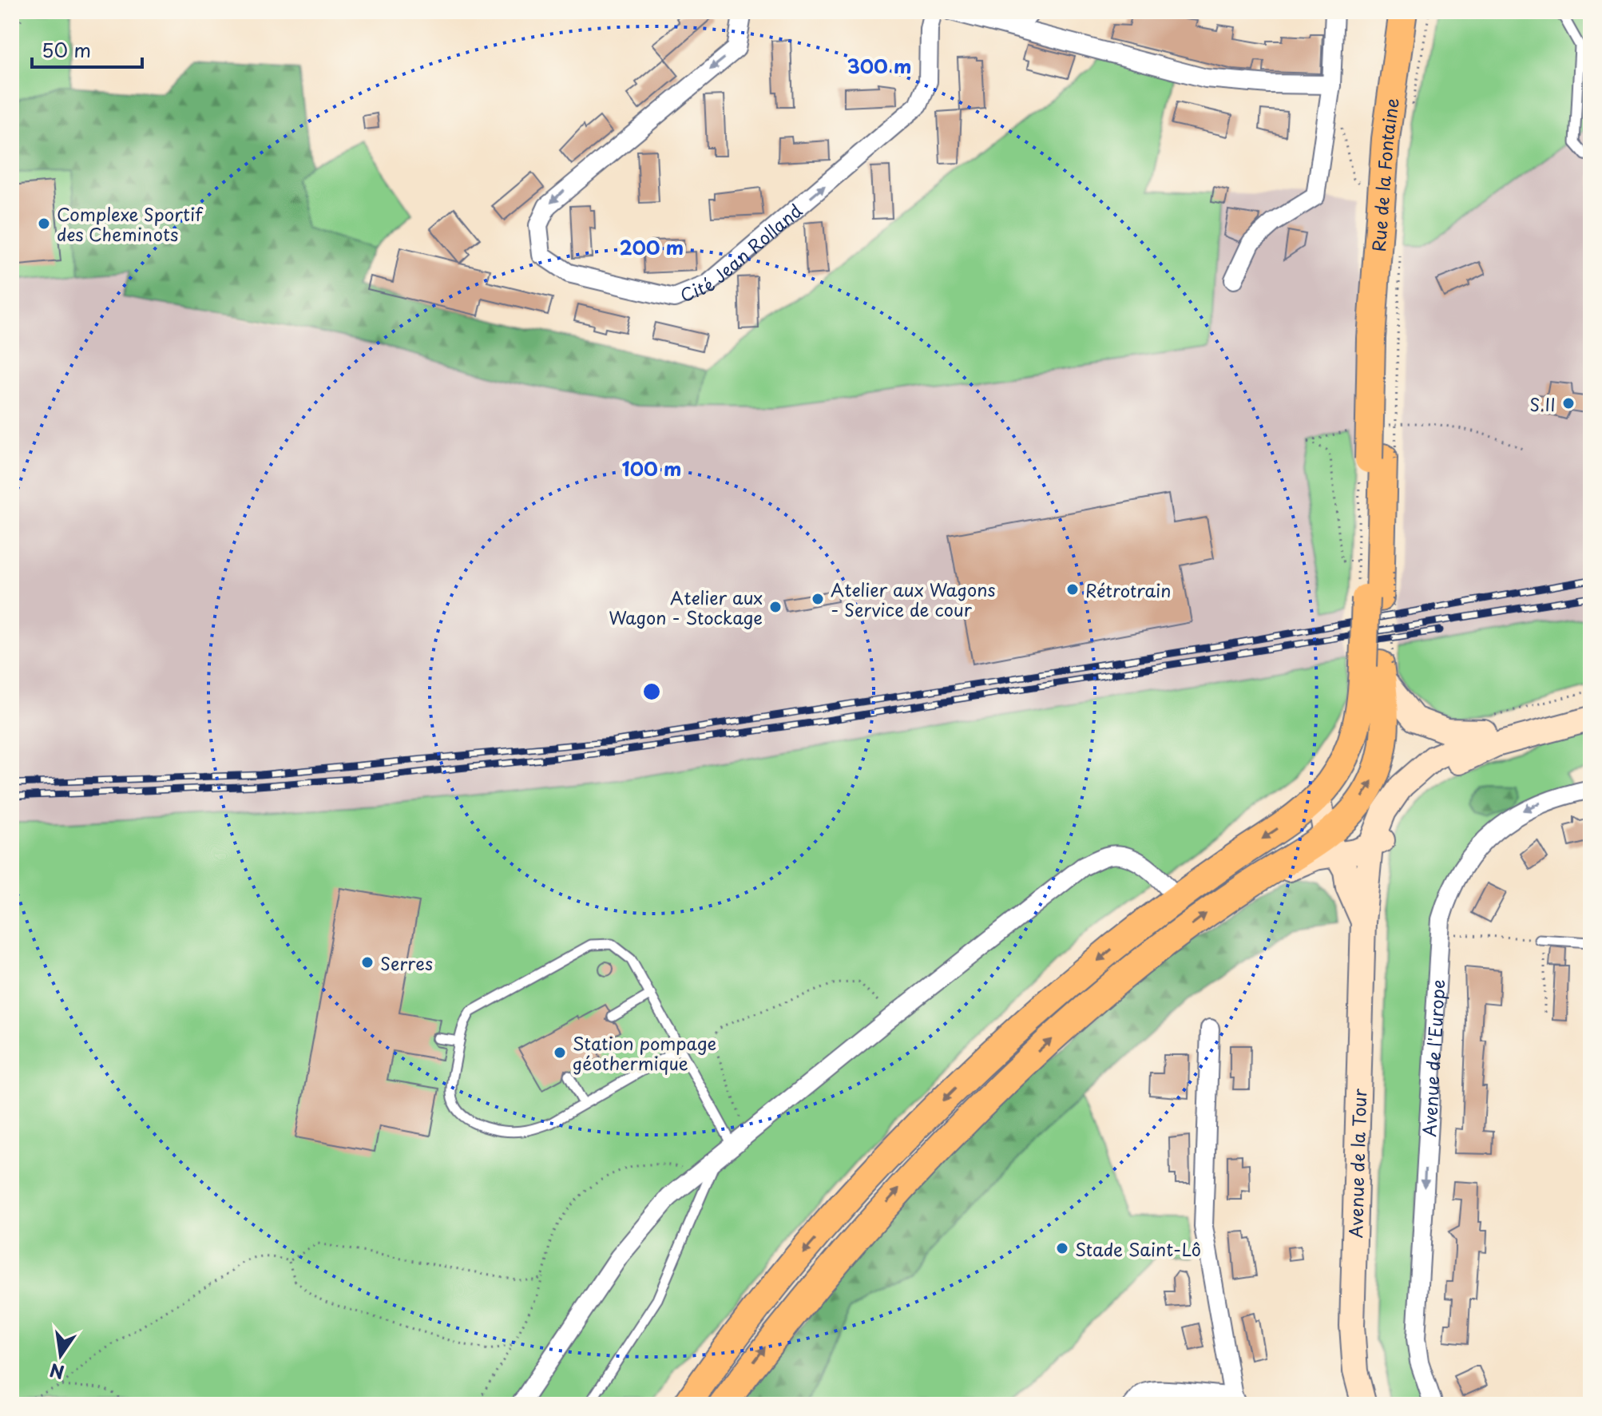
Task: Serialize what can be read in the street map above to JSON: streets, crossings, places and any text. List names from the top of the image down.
{
  "streets": {
    "main road": ["Rue de la Fontaine"],
    "street": ["Cité Jean Rolland", "Avenue de l'Europe", "Avenue de la Tour"]
  },
  "one_way": ["Avenue de l'Europe"],
  "places": [
    "Complexe Sportif des Cheminots",
    "S.II",
    "Rétrotrain",
    "Atelier aux Wagons - Service de cour",
    "Atelier aux Wagon - Stockage",
    "Serres",
    "Station pompage géothermique",
    "Stade Saint-Lô"
  ],
  "scale_bar": "50 m",
  "north": "bottom",
  "rings": ["300 m", "200 m", "100 m"]
}
